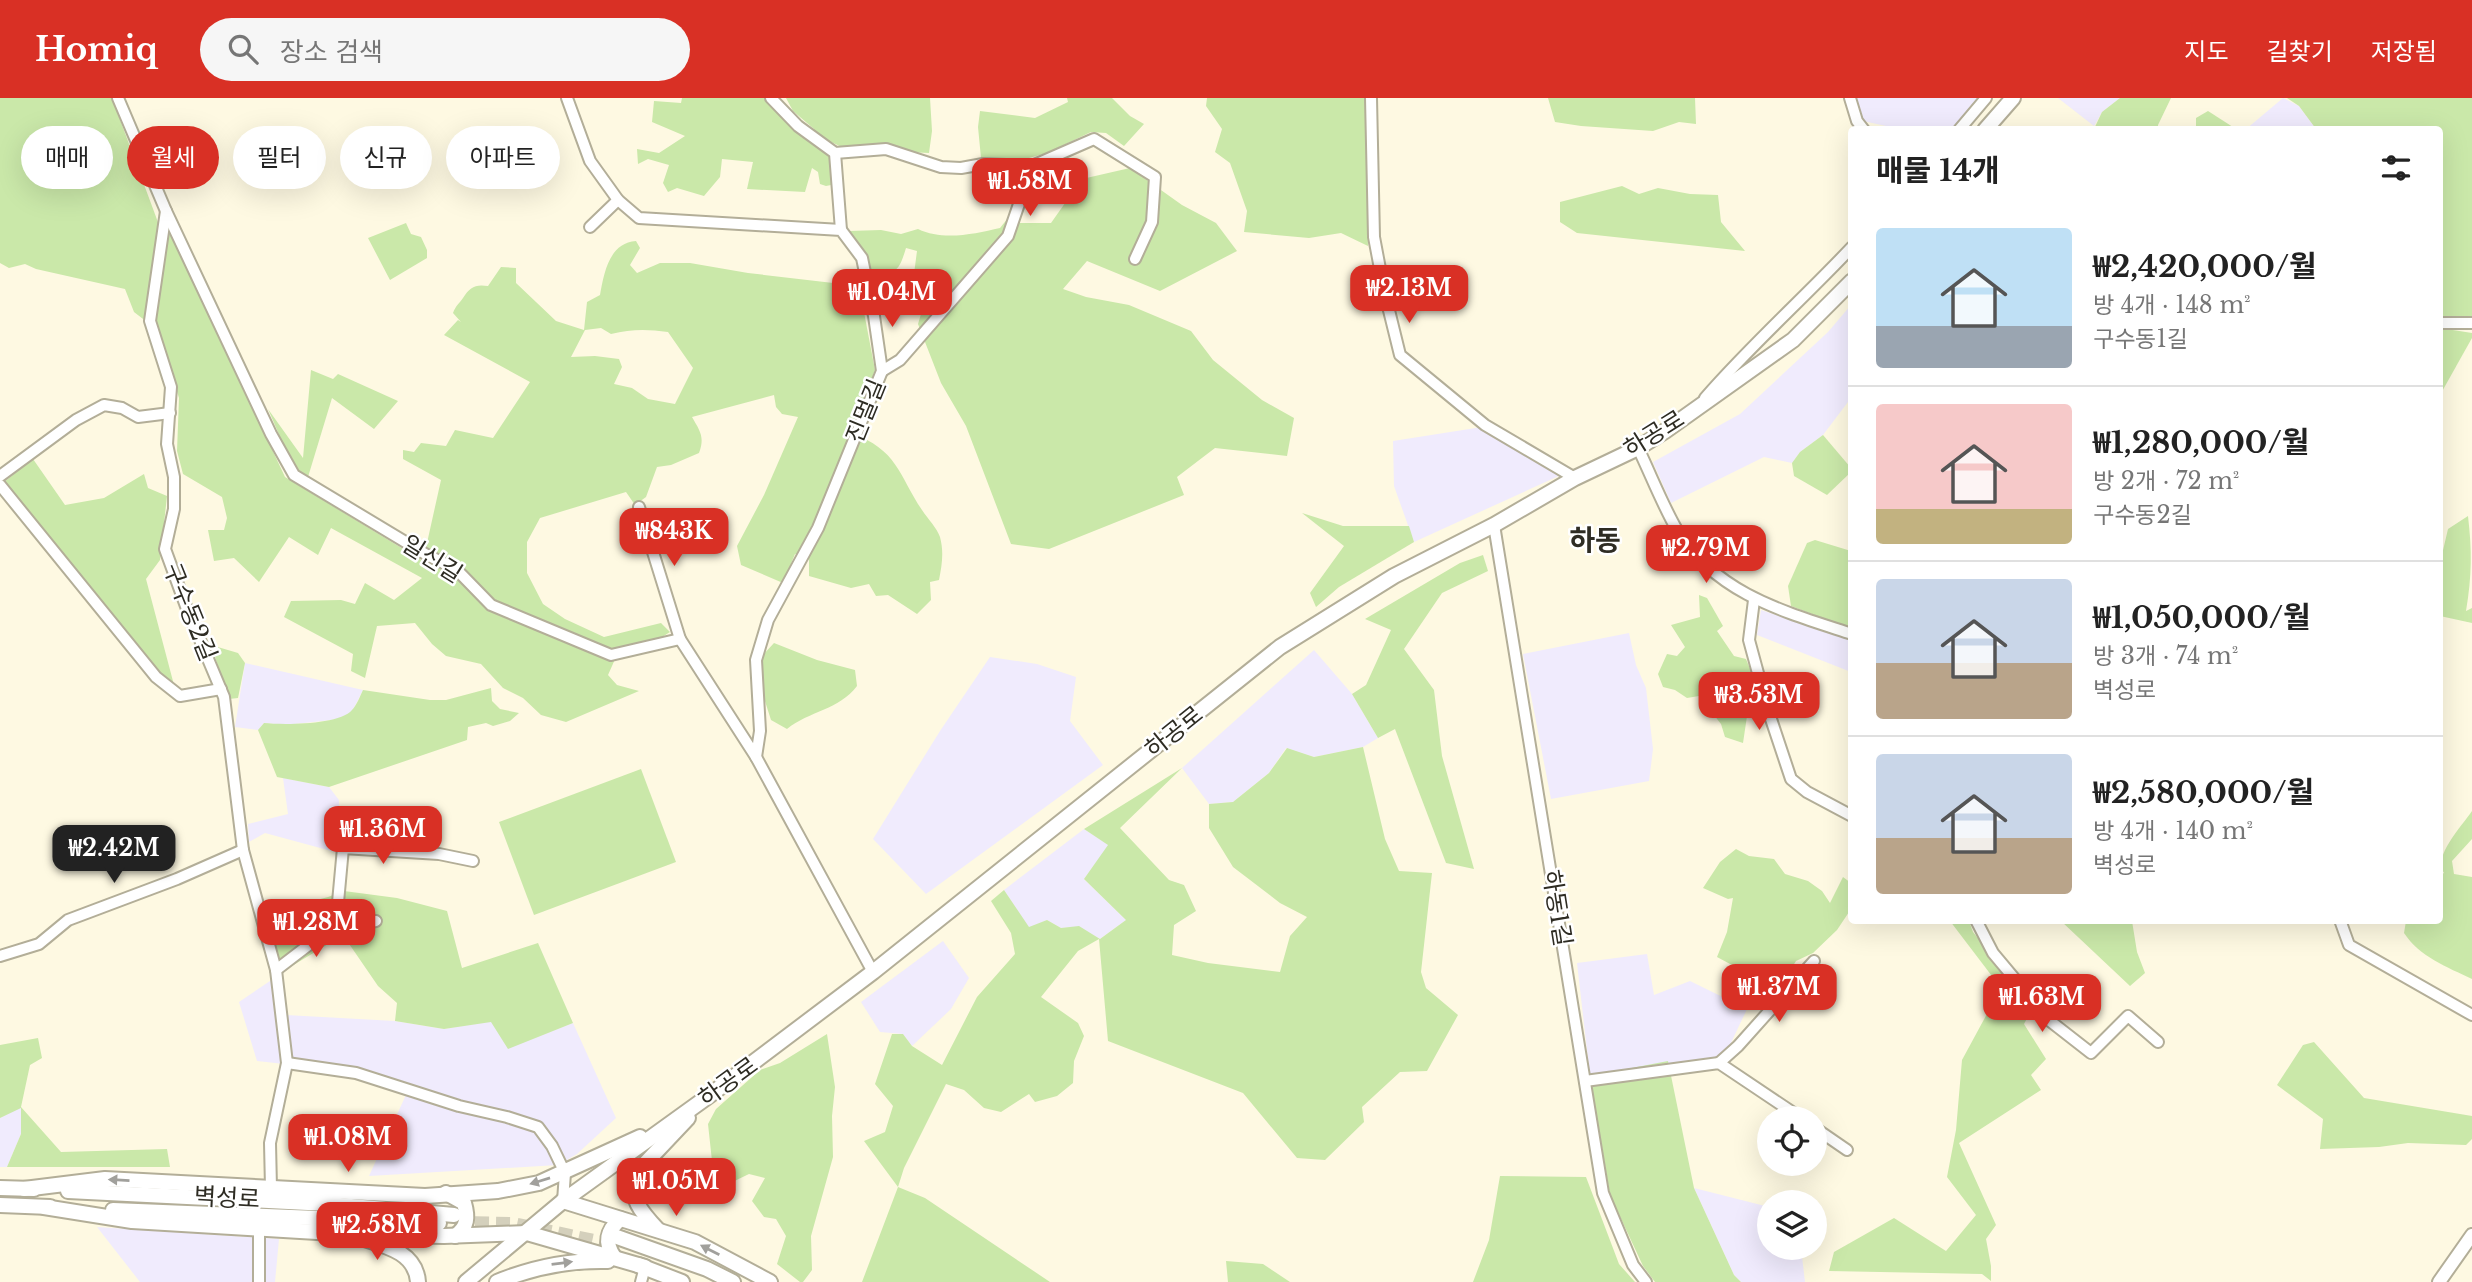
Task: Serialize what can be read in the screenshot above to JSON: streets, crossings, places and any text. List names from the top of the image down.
{
  "streets": {
    "main road": ["하공로", "벽성로"],
    "street": [
      "진멀길",
      "일신길",
      "구수동2길",
      "하동1길"
    ]
  },
  "crossings": [
    ["하공로", "하동1길"],
    ["일신길", "구수동2길"]
  ],
  "districts": ["하동"],
  "page": {
    "header": "Homiq",
    "search": "장소 검색",
    "nav": ["지도", "길찾기", "저장됨"],
    "chip": [
      "매매",
      "월세",
      "필터",
      "신규",
      "아파트"
    ],
    "heading": "매물 14개",
    "price": [
      "₩1.58M",
      "₩2.13M",
      "₩1.04M",
      "₩843K",
      "₩2.79M",
      "₩3.53M",
      "₩1.36M",
      "₩2.42M",
      "₩1.28M",
      "₩1.37M",
      "₩1.63M",
      "₩1.08M",
      "₩1.05M",
      "₩2.58M"
    ],
    "list": [
      {
        "name": "₩2,420,000/월",
        "note": "방 4개 · 148 m² · 구수동1길"
      },
      {
        "name": "₩1,280,000/월",
        "note": "방 2개 · 72 m² · 구수동2길"
      },
      {
        "name": "₩1,050,000/월",
        "note": "방 3개 · 74 m² · 벽성로"
      },
      {
        "name": "₩2,580,000/월",
        "note": "방 4개 · 140 m² · 벽성로"
      }
    ]
  }
}
